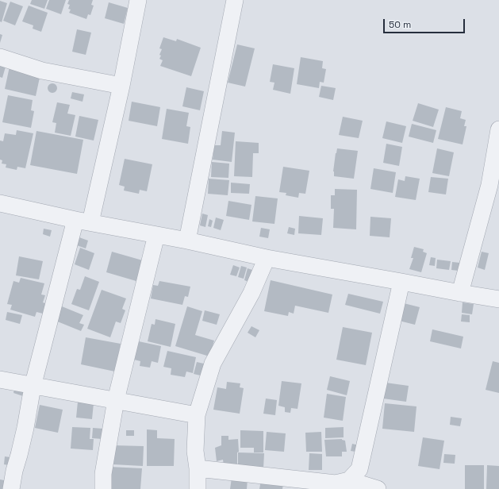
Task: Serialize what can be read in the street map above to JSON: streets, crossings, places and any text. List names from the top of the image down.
{
  "scale_bar": "50 m"
}
